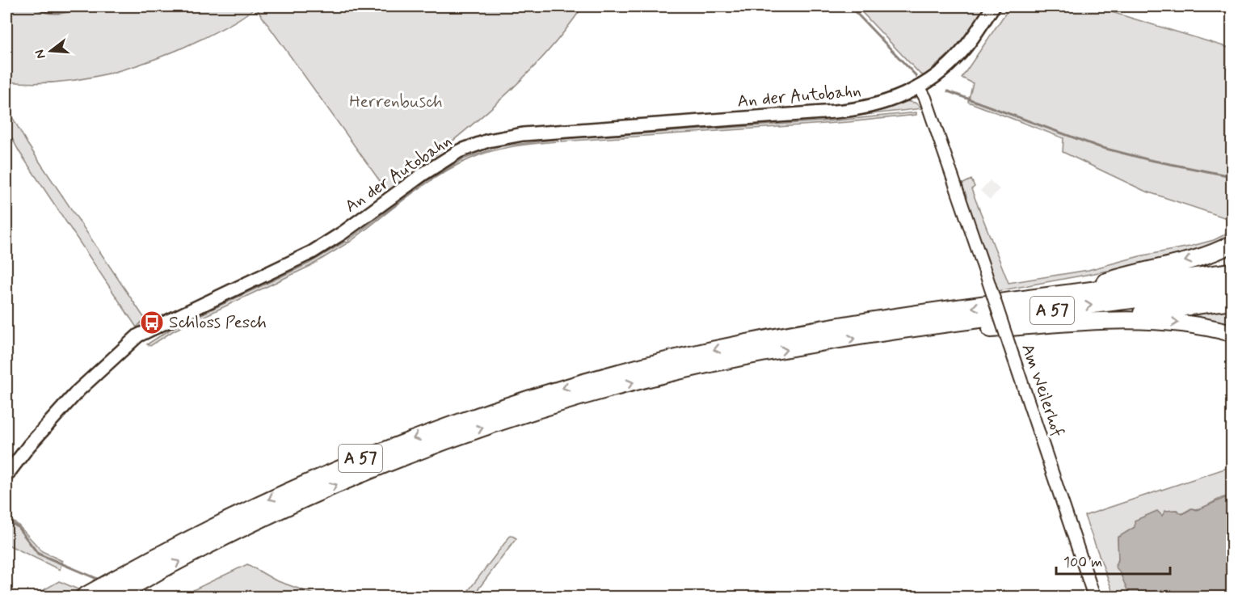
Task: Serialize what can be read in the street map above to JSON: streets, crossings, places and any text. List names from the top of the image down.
{
  "streets": {
    "highway": ["A 57"],
    "main road": ["An der Autobahn"],
    "street": ["Am Weilerhof"]
  },
  "crossings": [
    ["An der Autobahn", "Am Weilerhof"]
  ],
  "parks": ["Herrenbusch"],
  "places": {
    "bus stop": ["Schloss Pesch"]
  },
  "scale_bar": "100 m",
  "north": "left"
}
